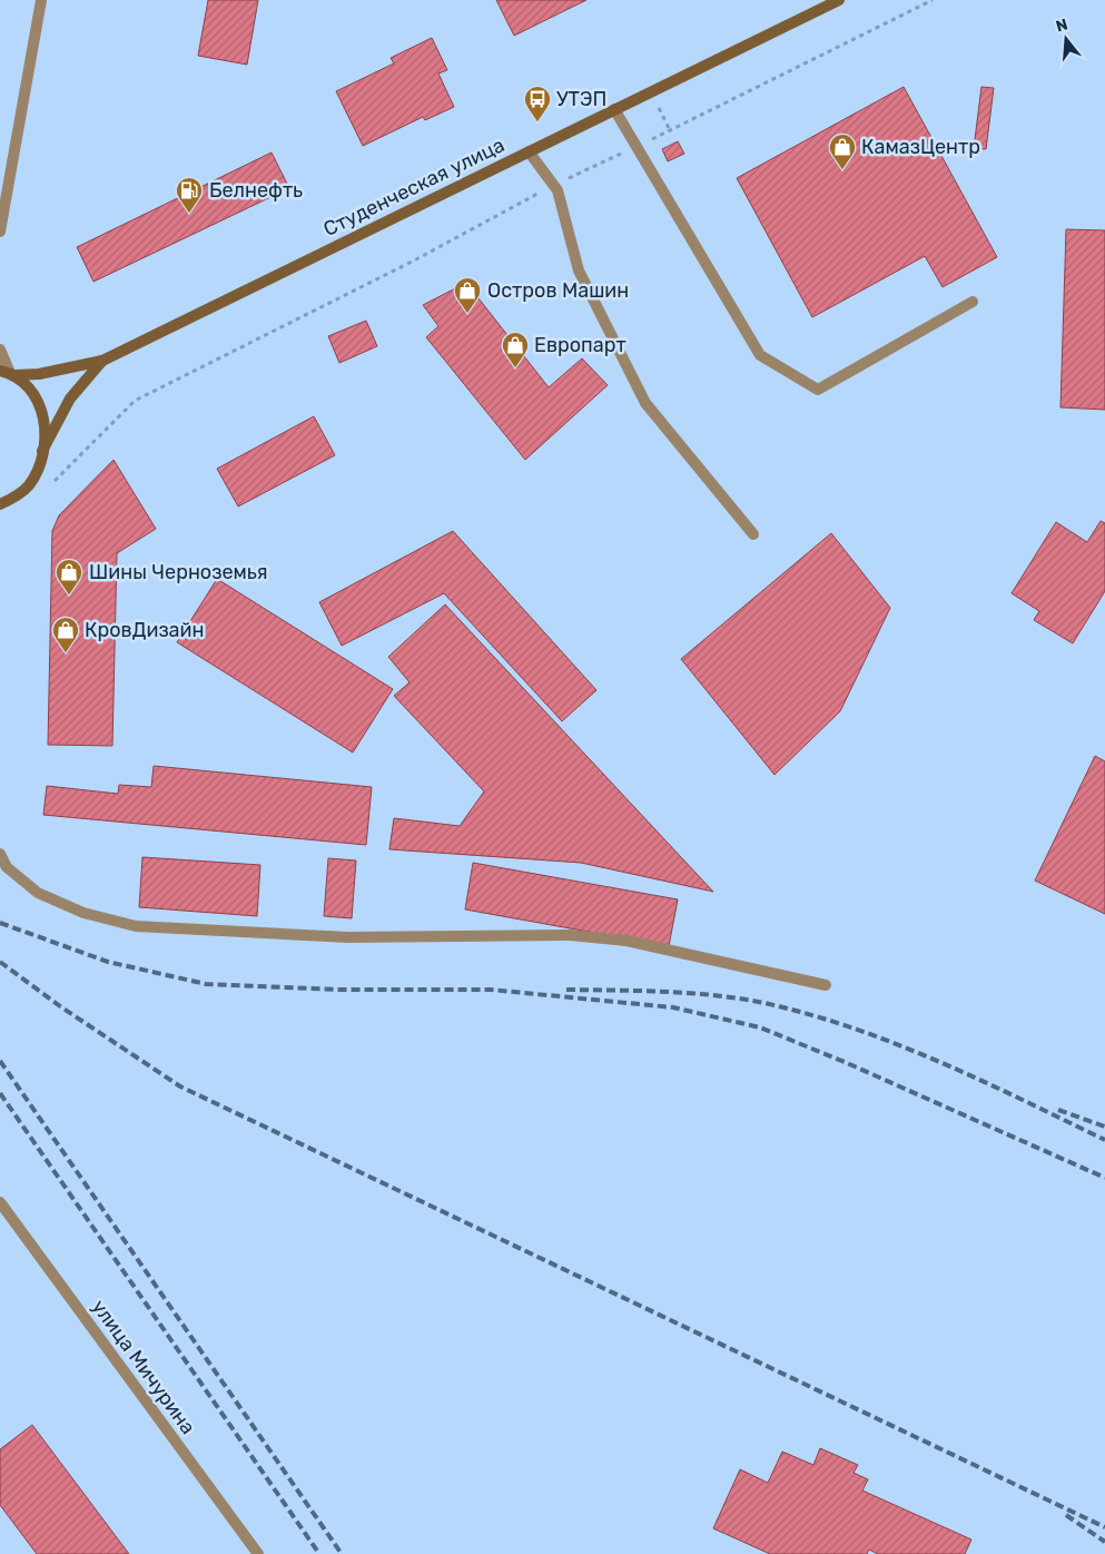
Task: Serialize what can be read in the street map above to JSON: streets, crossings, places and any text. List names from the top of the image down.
{
  "streets": {
    "main road": ["Студенческая улица"],
    "street": ["улица Мичурина"]
  },
  "places": {
    "bus stop": ["УТЭП"],
    "shop": [
      "КамазЦентр",
      "Остров Машин",
      "Европарт",
      "Шины Черноземья",
      "КровДизайн"
    ],
    "fuel station": ["Белнефть"]
  },
  "north": "top"
}
